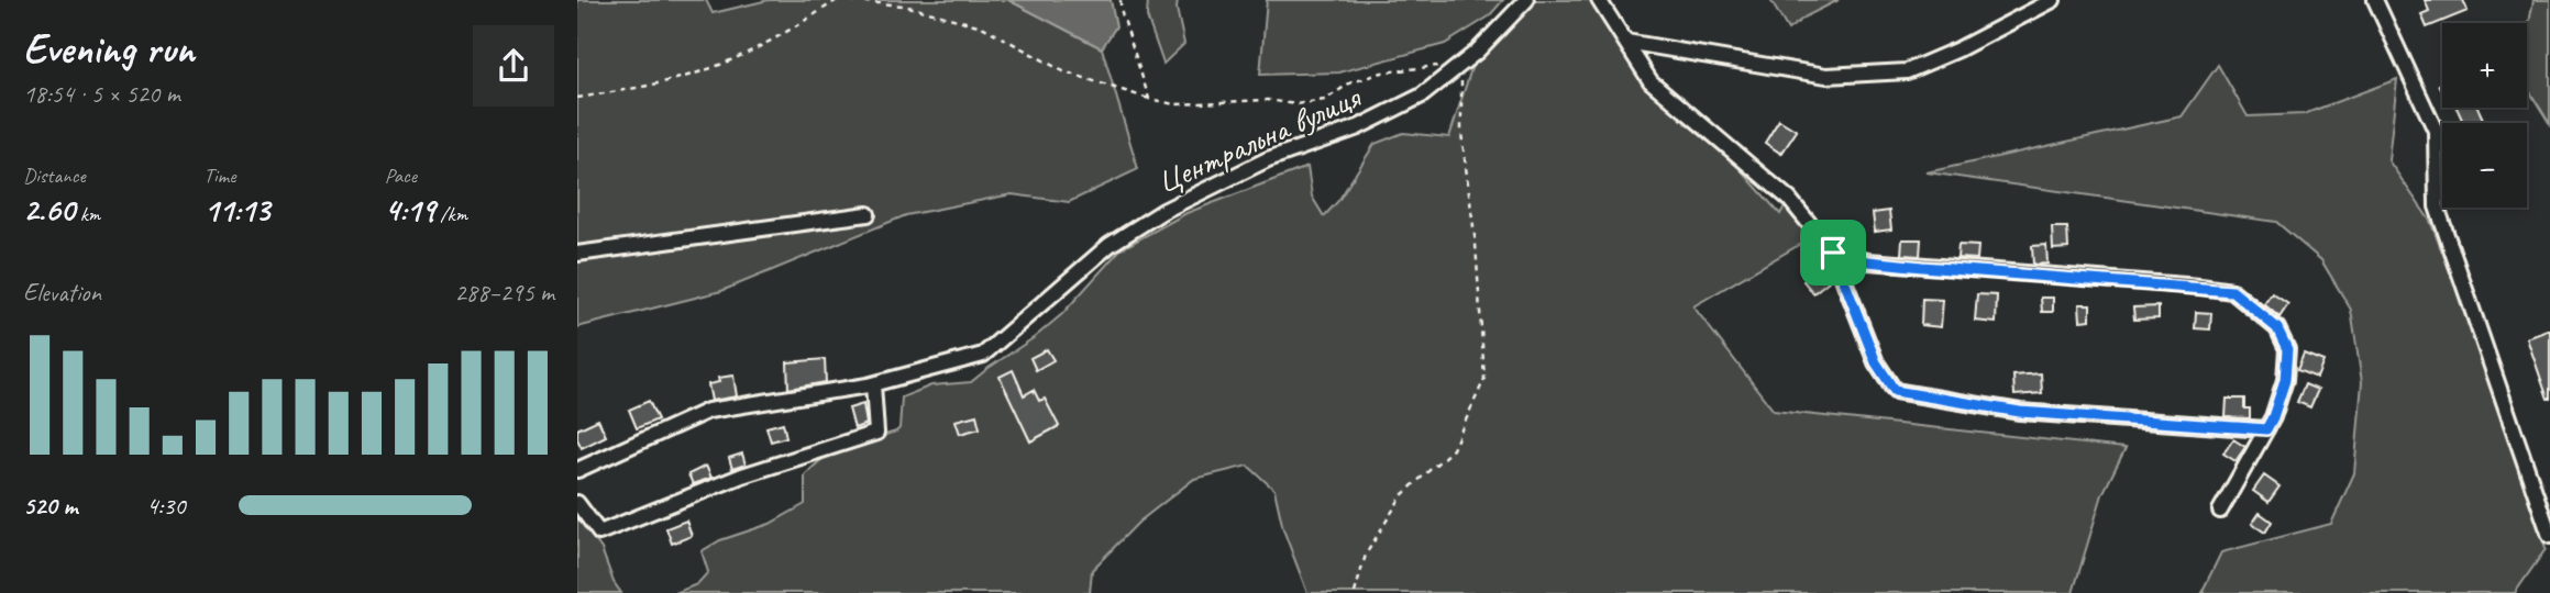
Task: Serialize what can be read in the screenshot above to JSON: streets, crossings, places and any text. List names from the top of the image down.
{
  "streets": {
    "street": ["Центральна вулиця"]
  },
  "page": {
    "heading": ["Evening run", "18:54 · 5 × 520 m"],
    "map_buttons": ["+", "−"],
    "stats": [
      ["Distance", "2.60 km"],
      ["Time", "11:13"],
      ["Pace", "4:19 /km"]
    ],
    "chart": ["Elevation", "288–295 m"],
    "list": [
      {
        "name": "520 m",
        "note": "4:30"
      }
    ]
  }
}
